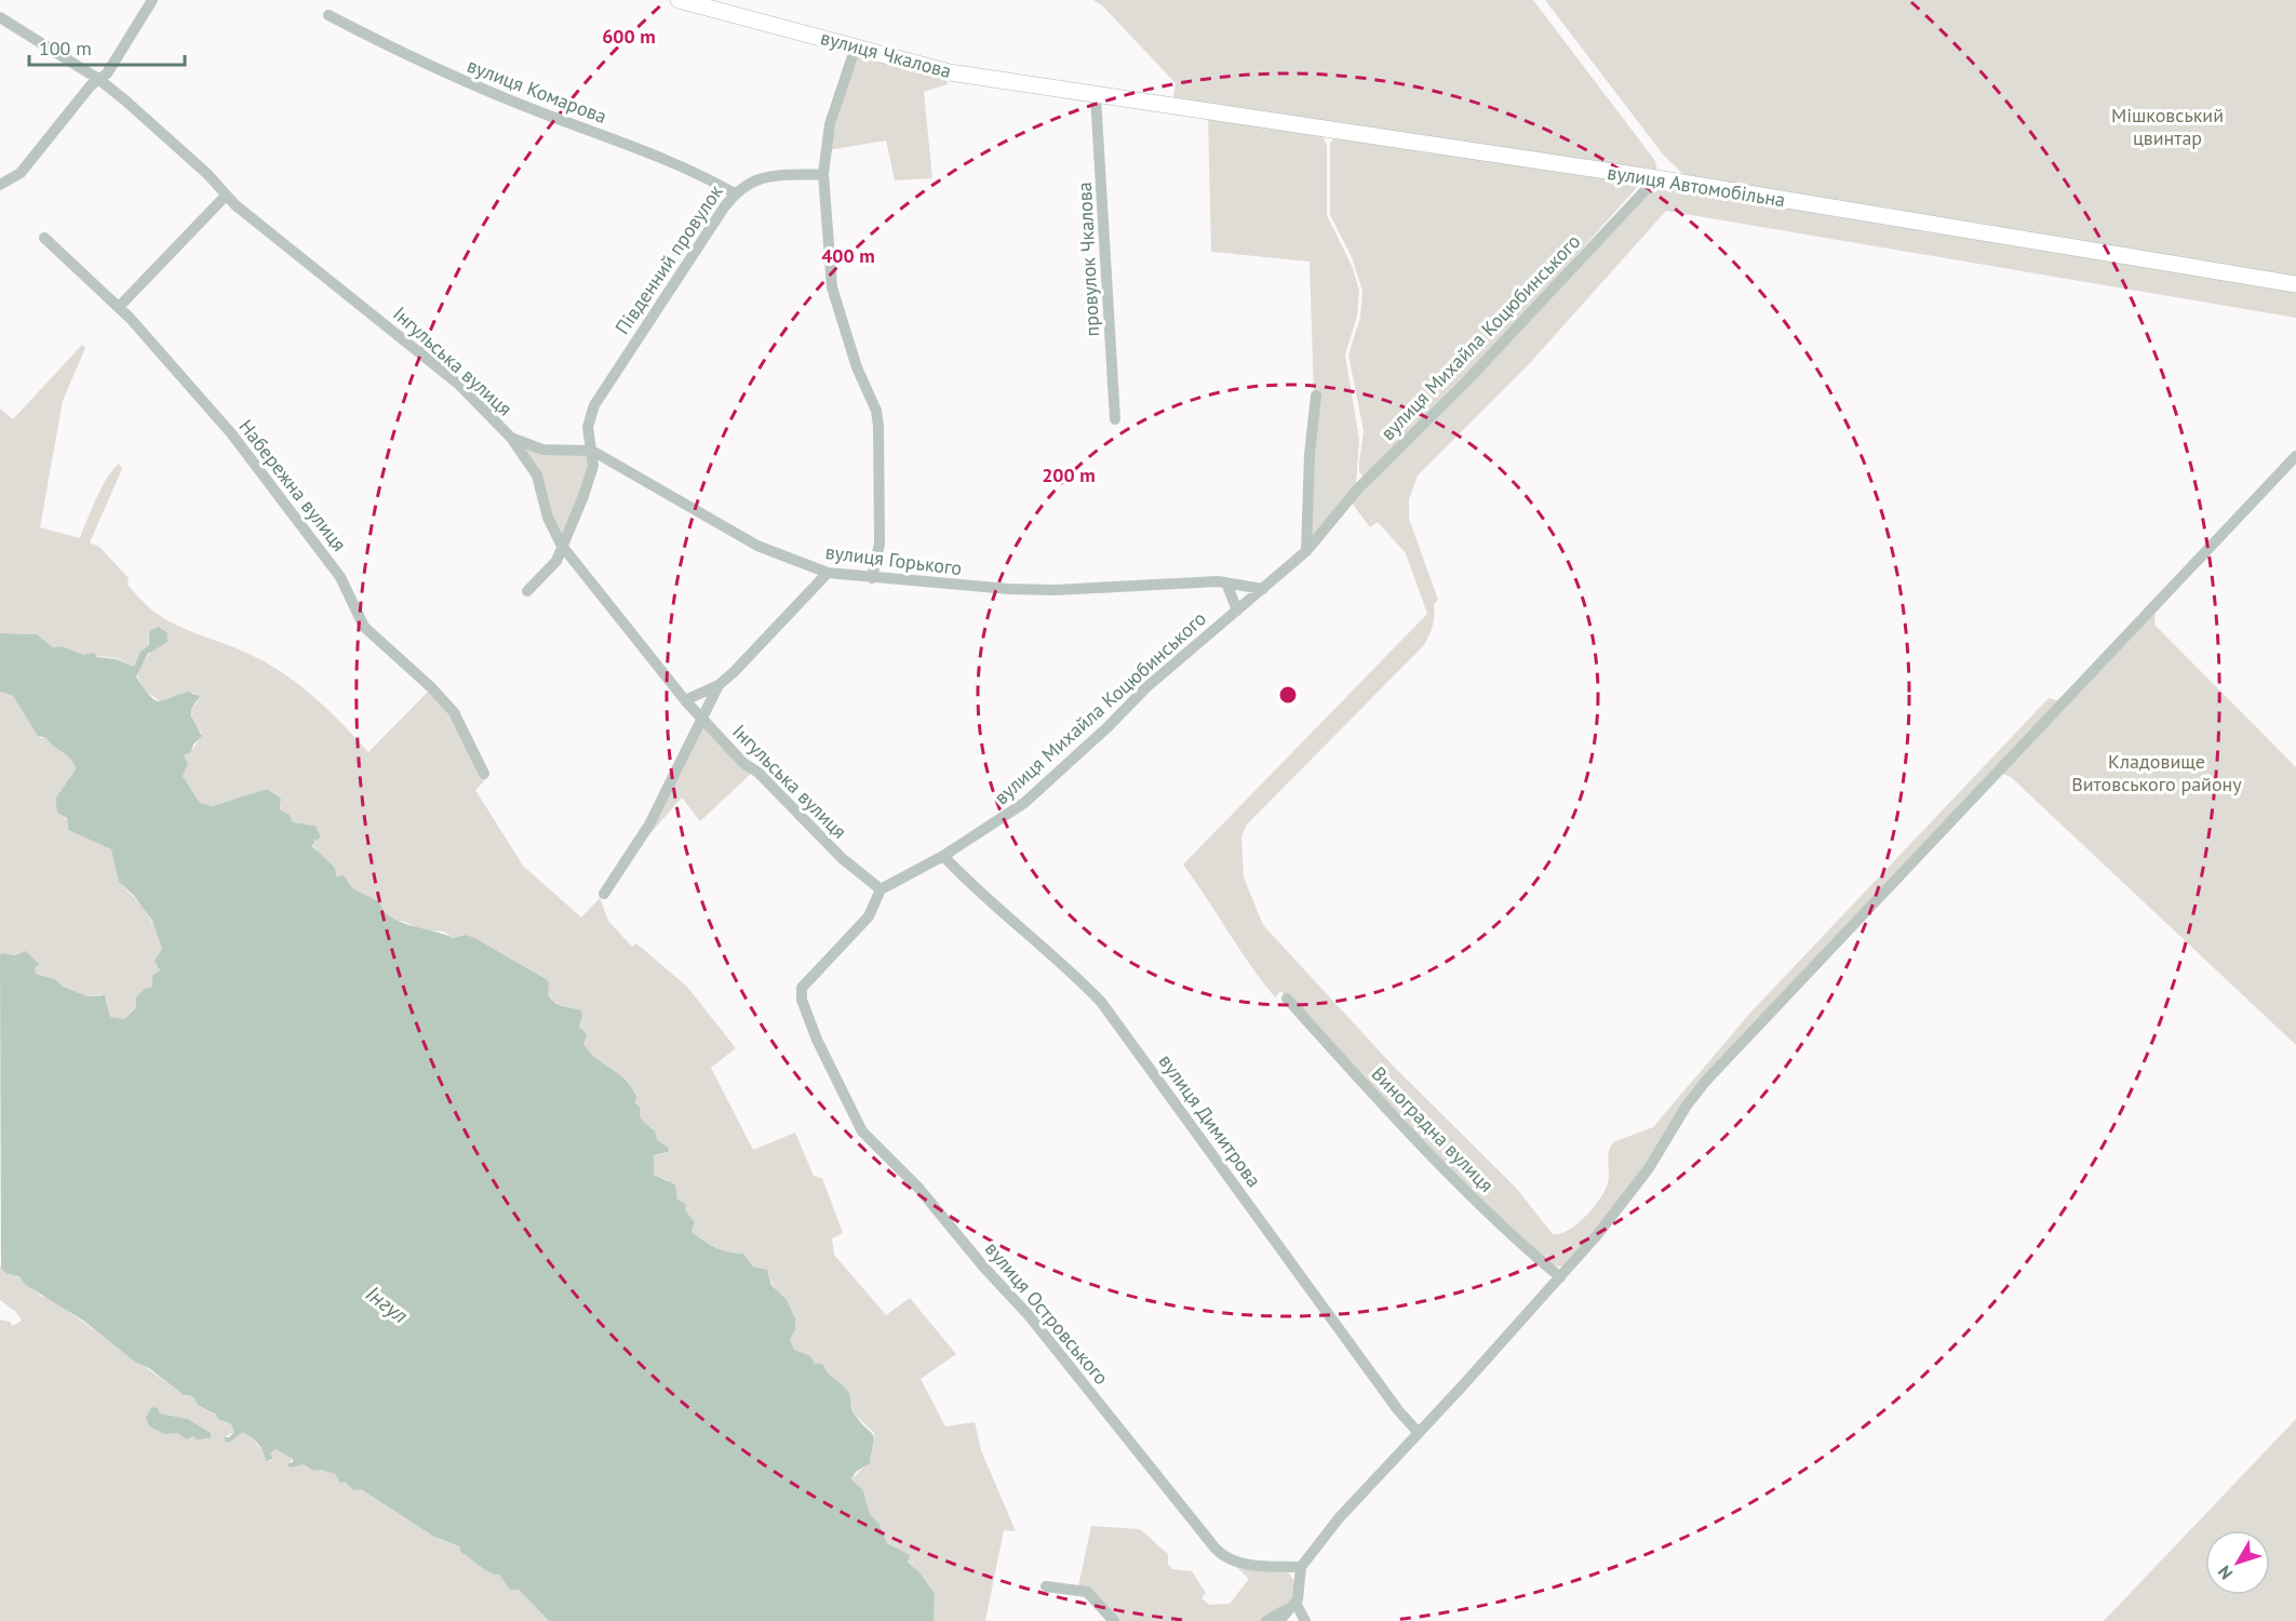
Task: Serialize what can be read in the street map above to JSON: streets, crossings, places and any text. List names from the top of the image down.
{
  "streets": {
    "street": [
      "вулиця Чкалова",
      "вулиця Комарова",
      "вулиця Автомобільна",
      "Південний провулок",
      "провулок Чкалова",
      "вулиця Михайла Коцюбинського",
      "Інгульська вулиця",
      "Набережна вулиця",
      "вулиця Горького",
      "вулиця Димитрова",
      "Виноградна вулиця",
      "вулиця Островського"
    ]
  },
  "crossings": [
    ["вулиця Чкалова", "вулиця Автомобільна"],
    ["вулиця Чкалова", "провулок Чкалова"],
    ["вулиця Комарова", "Південний провулок"],
    ["вулиця Автомобільна", "провулок Чкалова"],
    ["вулиця Автомобільна", "вулиця Михайла Коцюбинського"],
    ["Південний провулок", "вулиця Горького"],
    ["вулиця Михайла Коцюбинського", "Інгульська вулиця"],
    ["вулиця Михайла Коцюбинського", "вулиця Горького"],
    ["вулиця Михайла Коцюбинського", "вулиця Димитрова"],
    ["вулиця Михайла Коцюбинського", "вулиця Островського"],
    ["Інгульська вулиця", "вулиця Горького"],
    ["Інгульська вулиця", "вулиця Островського"]
  ],
  "water": ["Інгул"],
  "parks": ["Мішковський цвинтар", "Кладовище Витовського району"],
  "scale_bar": "100 m",
  "north": "bottom left",
  "rings": ["600 m", "400 m", "200 m"]
}
